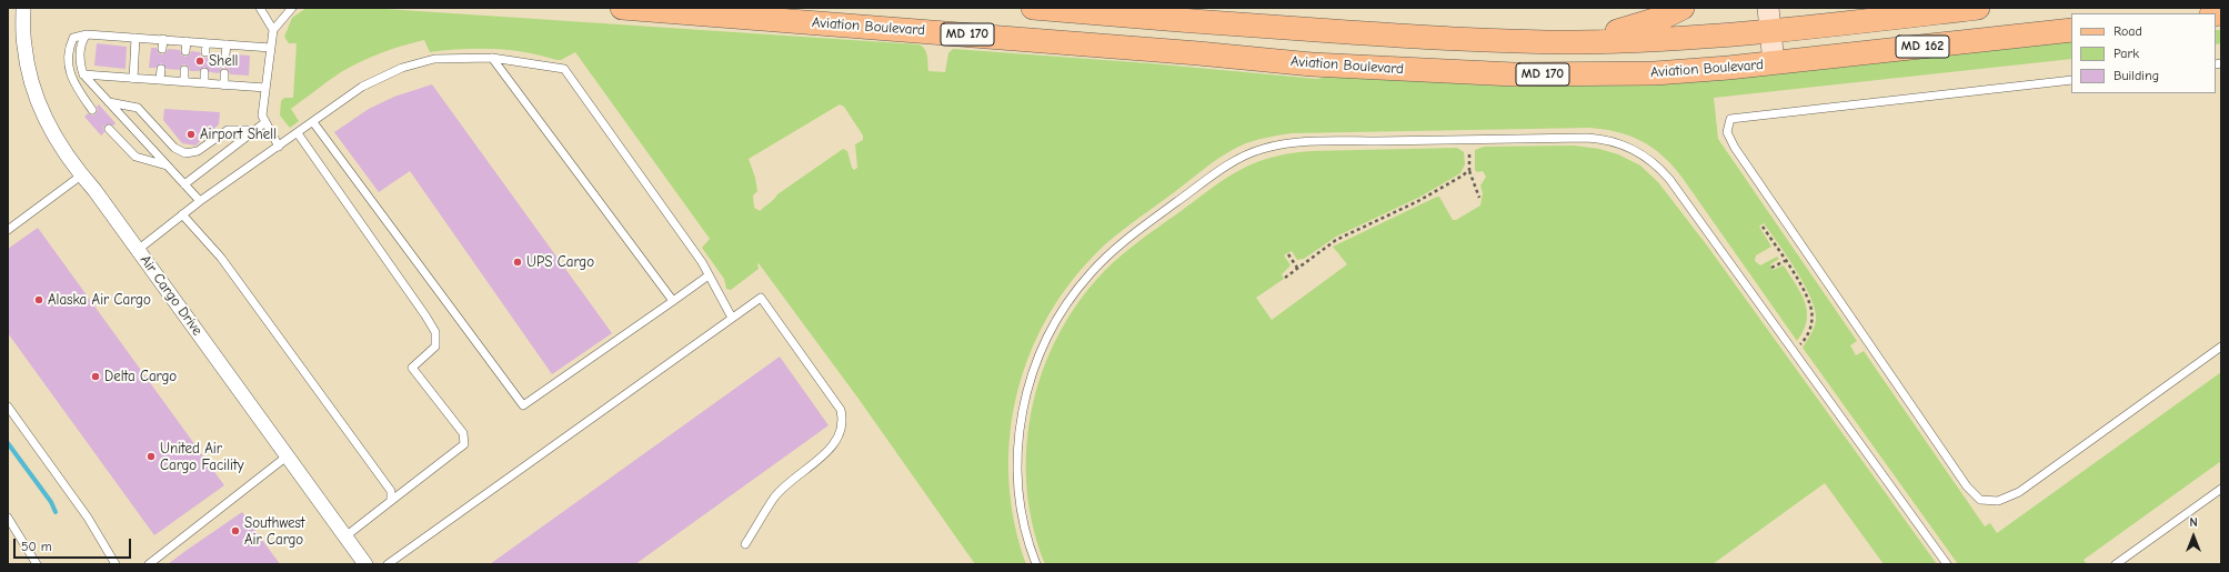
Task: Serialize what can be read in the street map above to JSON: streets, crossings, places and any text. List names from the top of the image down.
{
  "streets": {
    "main road": ["Aviation Boulevard", "MD 170", "MD 162"],
    "street": ["Air Cargo Drive"]
  },
  "crossings": [
    ["MD 170", "MD 162"]
  ],
  "places": [
    "Shell",
    "Airport Shell",
    "UPS Cargo",
    "Alaska Air Cargo",
    "Delta Cargo",
    "United Air Cargo Facility",
    "Southwest Air Cargo"
  ],
  "legend": ["Road", "Park", "Building"],
  "scale_bar": "50 m",
  "north": "top"
}
